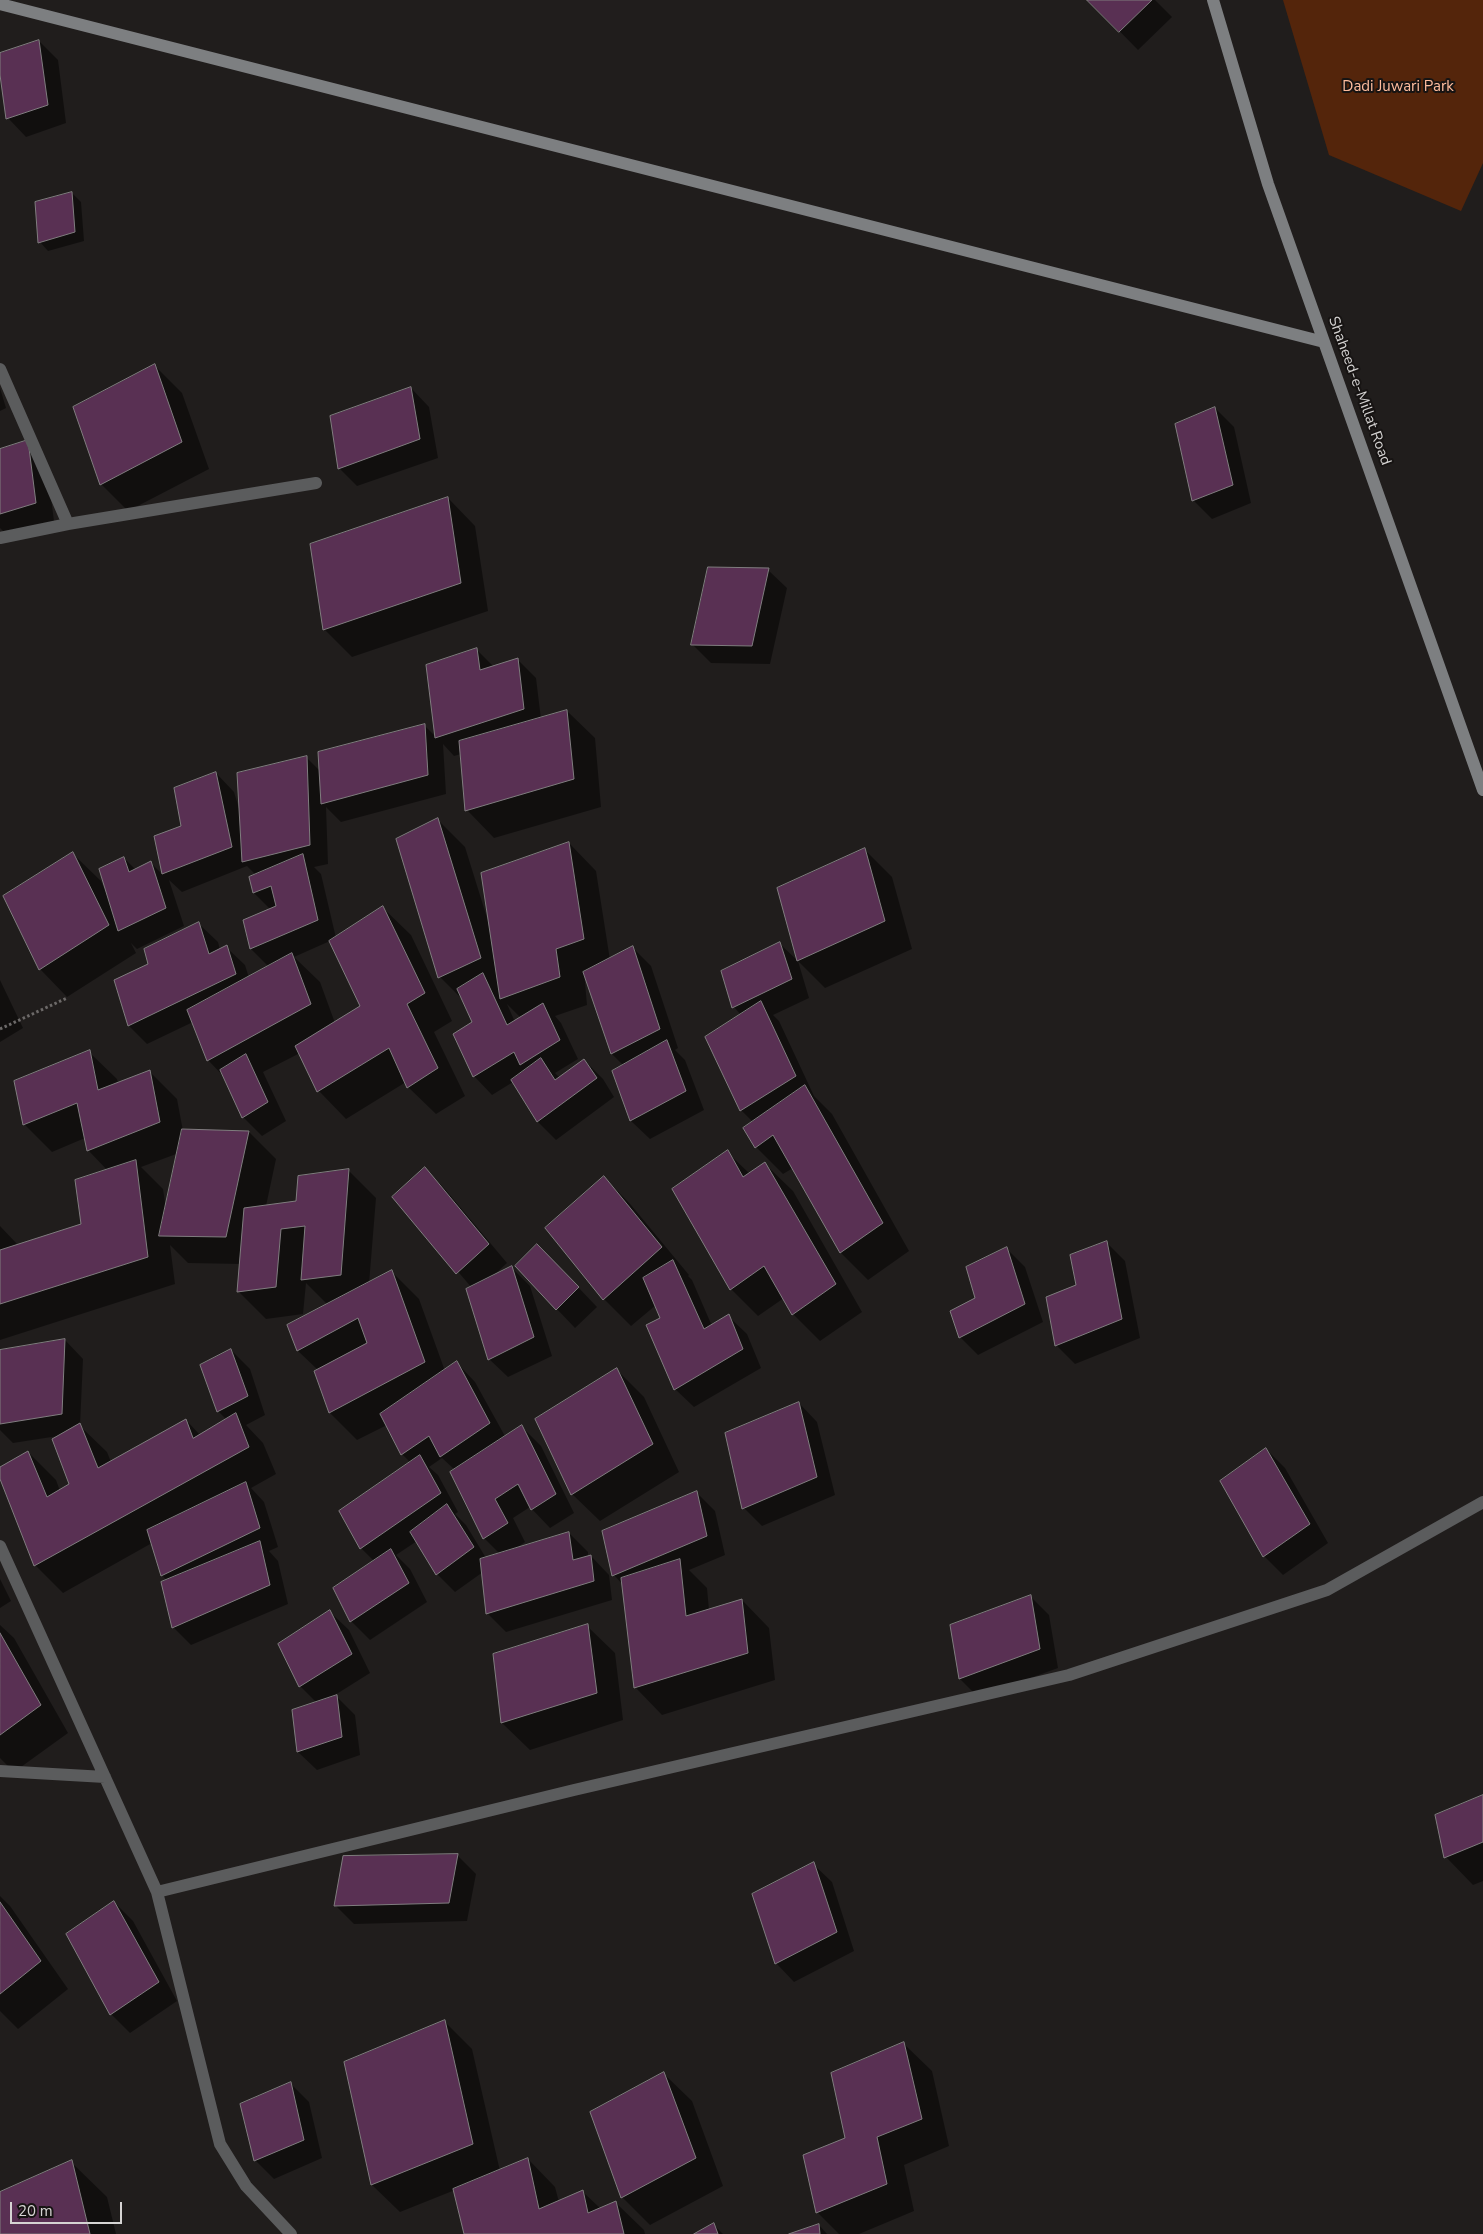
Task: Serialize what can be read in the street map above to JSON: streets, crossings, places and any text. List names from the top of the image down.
{
  "streets": {
    "street": ["Shaheed-e-Millat Road"]
  },
  "parks": ["Dadi Juwari Park"],
  "scale_bar": "20 m"
}
